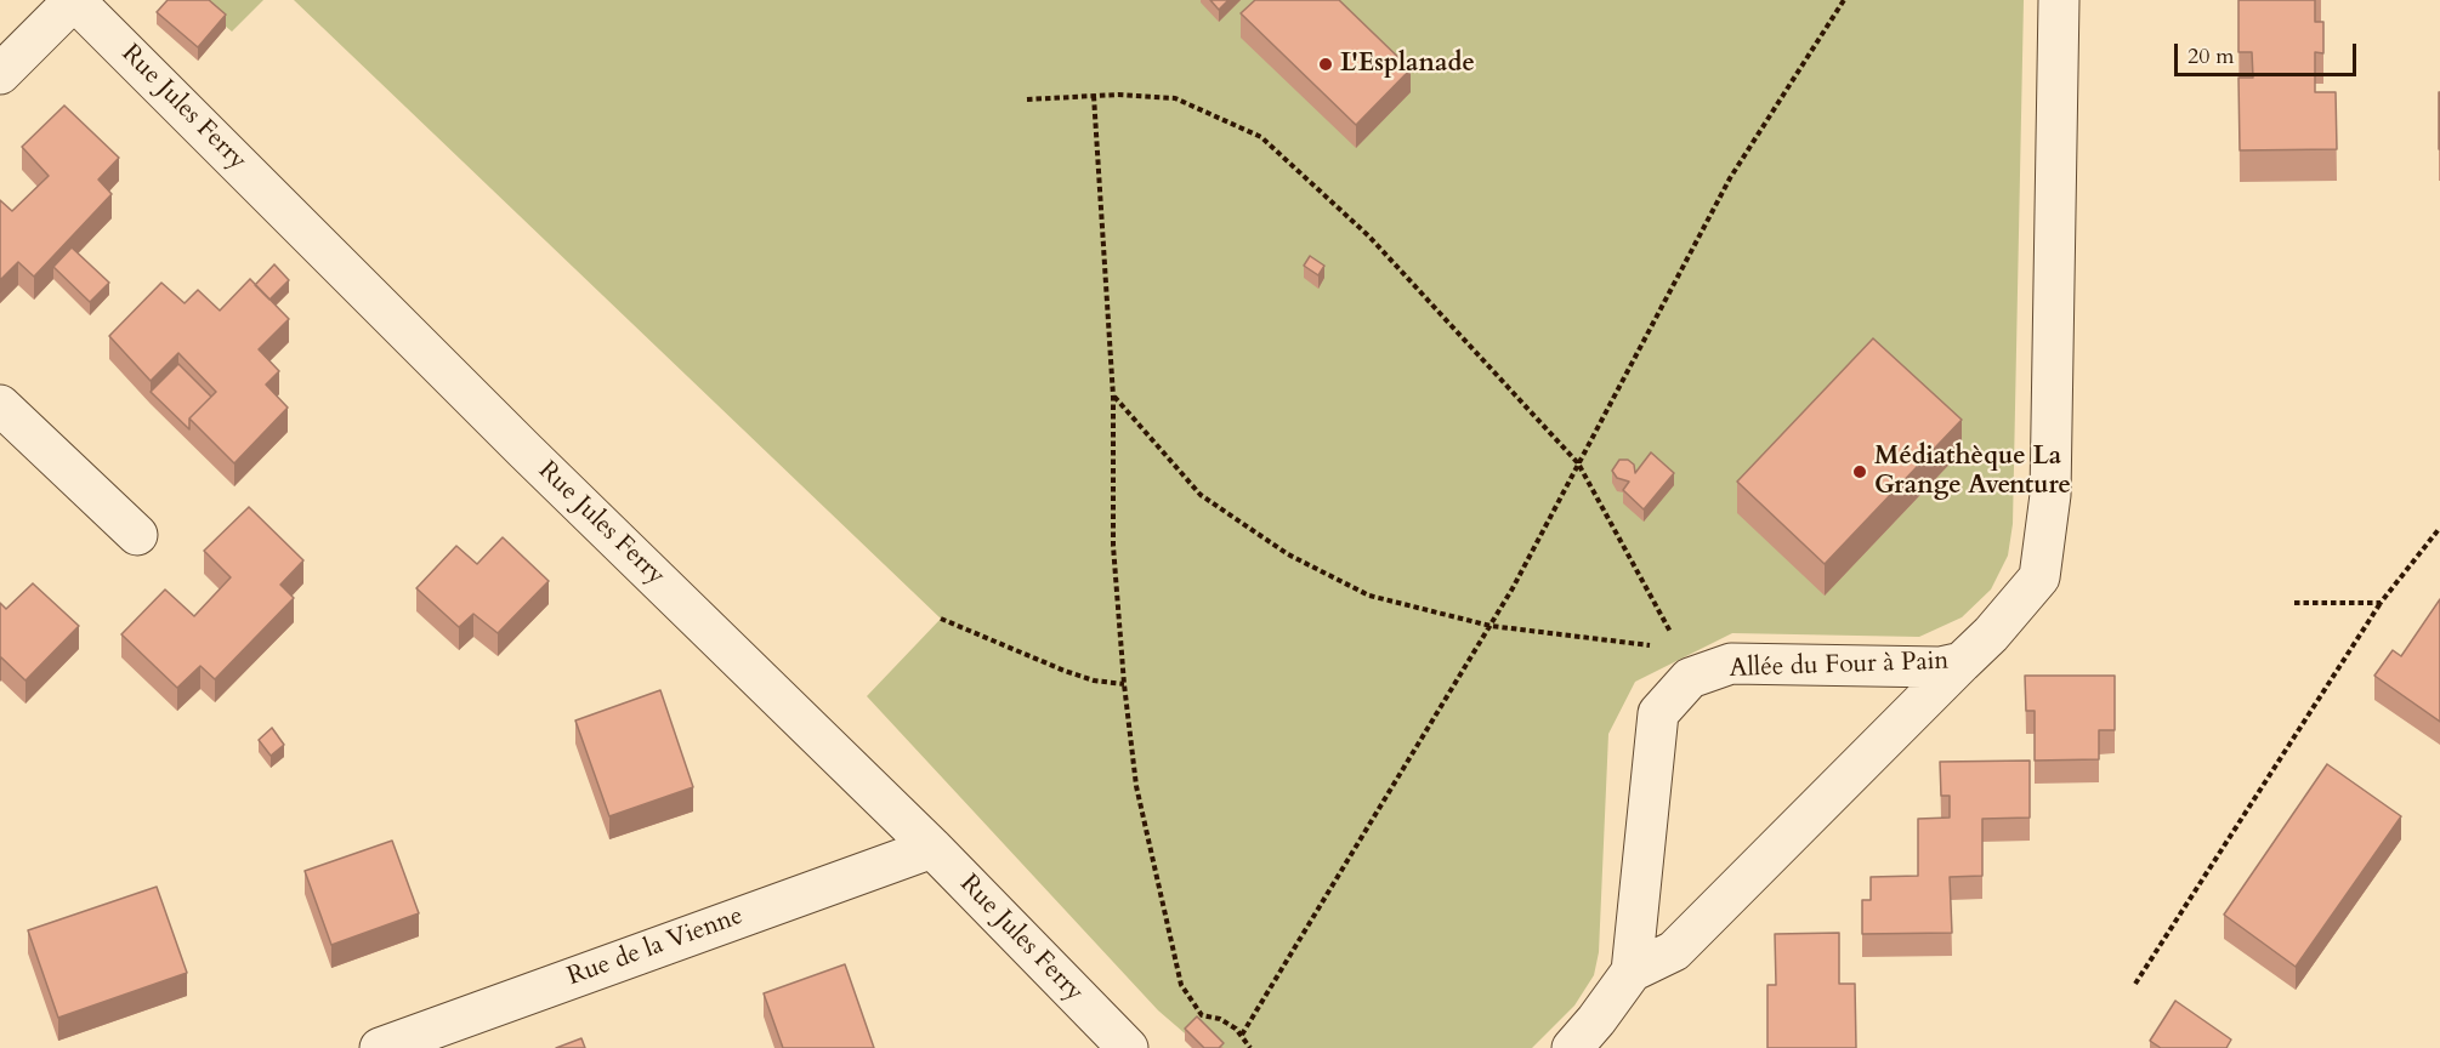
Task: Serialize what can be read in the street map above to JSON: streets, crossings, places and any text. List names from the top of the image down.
{
  "streets": {
    "street": ["Rue Jules Ferry", "Allée du Four à Pain", "Rue de la Vienne"]
  },
  "crossings": [
    ["Rue Jules Ferry", "Rue de la Vienne"]
  ],
  "places": ["L'Esplanade", "Médiathèque La Grange Aventure"],
  "scale_bar": "20 m"
}
